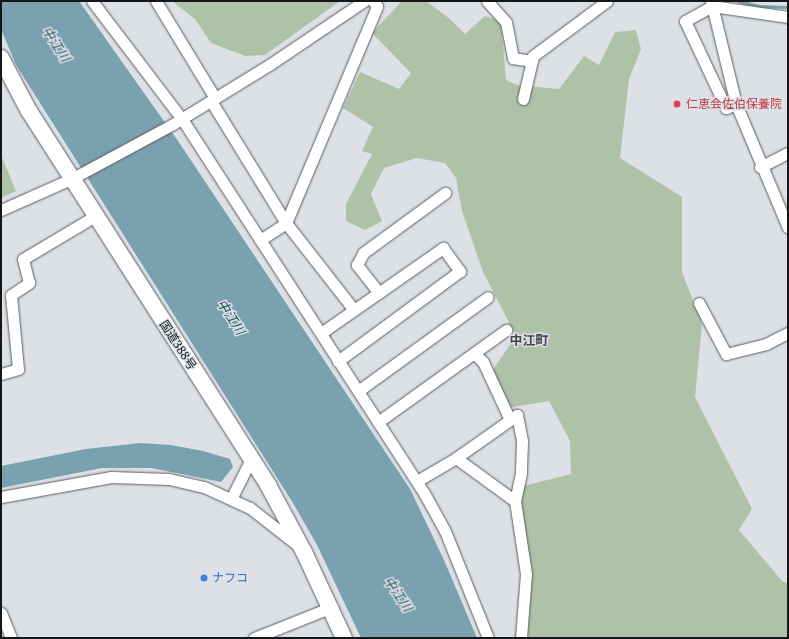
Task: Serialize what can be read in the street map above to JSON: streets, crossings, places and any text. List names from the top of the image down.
{
  "streets": {
    "highway": ["国道388号"]
  },
  "districts": ["中江町"],
  "water": ["中江川"],
  "places": ["仁恵会佐伯保養院", "ナフコ"]
}
